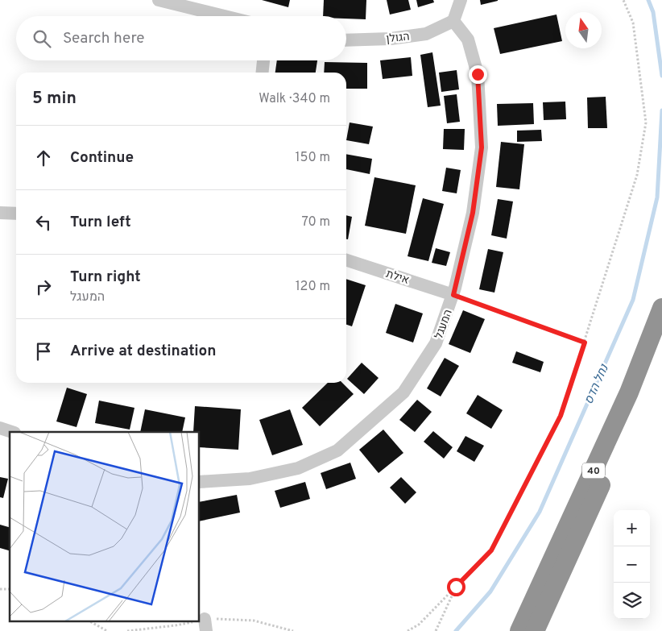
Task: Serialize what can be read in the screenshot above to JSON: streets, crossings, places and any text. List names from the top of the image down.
{
  "streets": {
    "highway": ["40"],
    "street": ["הגולן", "אילת", "המעגל"]
  },
  "crossings": [
    ["הגולן", "המעגל"],
    ["אילת", "המעגל"]
  ],
  "water": ["נחל הדס"],
  "north": "top",
  "page": {
    "search": "Search here",
    "heading": ["5 min", "Walk · 340 m"],
    "list": [
      ["Continue", "150 m"],
      ["Turn left", "70 m"],
      ["Turn right", "המעגל", "120 m"],
      "Arrive at destination"
    ],
    "map_buttons": ["+", "−"]
  }
}
